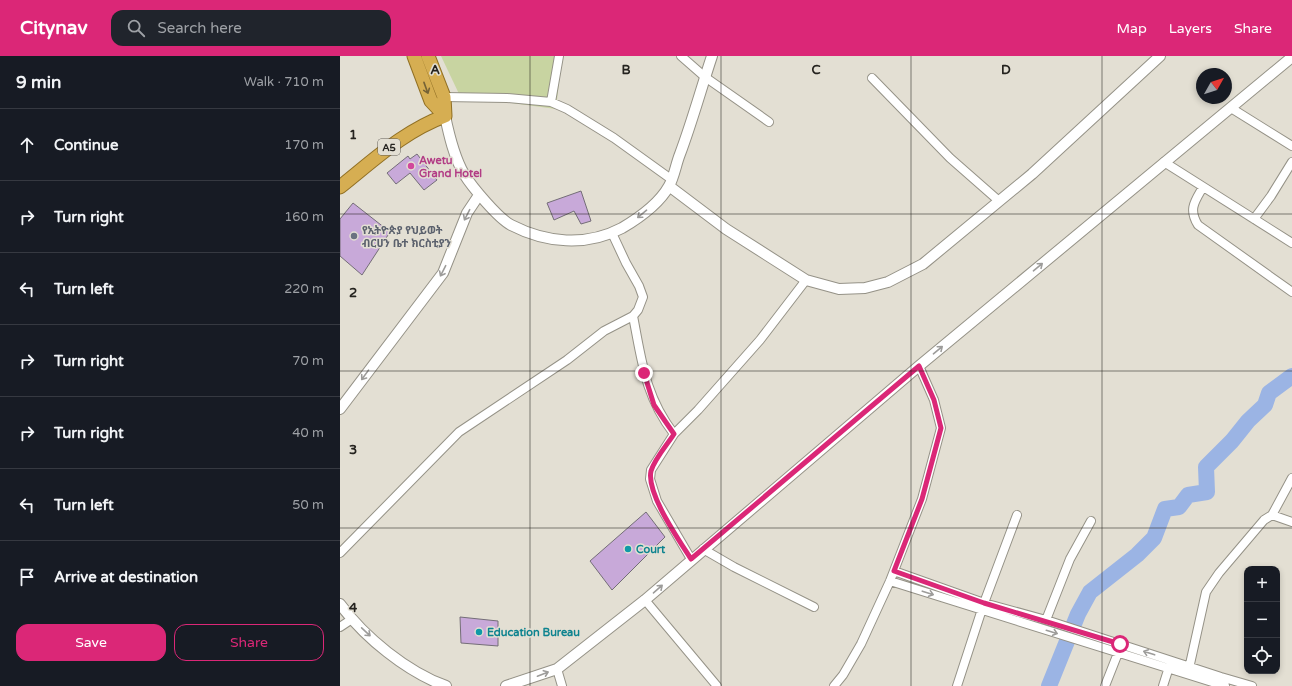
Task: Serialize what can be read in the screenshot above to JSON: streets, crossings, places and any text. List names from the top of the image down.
{
  "streets": {
    "highway": ["A5"]
  },
  "places": [
    "Awetu Grand Hotel",
    "የኢትዮጵያ የህይወት ብርሀን ቤተ ክርስቲያን",
    "Court",
    "Education Bureau"
  ],
  "north": "top right",
  "page": {
    "header": "Citynav",
    "search": "Search here",
    "nav": ["Map", "Layers", "Share"],
    "heading": ["9 min", "Walk · 710 m"],
    "list": [
      ["Continue", "170 m"],
      ["Turn right", "160 m"],
      ["Turn left", "220 m"],
      ["Turn right", "70 m"],
      ["Turn right", "40 m"],
      ["Turn left", "50 m"],
      "Arrive at destination"
    ],
    "map_buttons": ["+", "−"],
    "buttons": ["Save", "Share"]
  },
  "grid": {
    "columns": [
      "A",
      "B",
      "C",
      "D"
    ],
    "rows": [
      "1",
      "2",
      "3",
      "4"
    ]
  }
}
